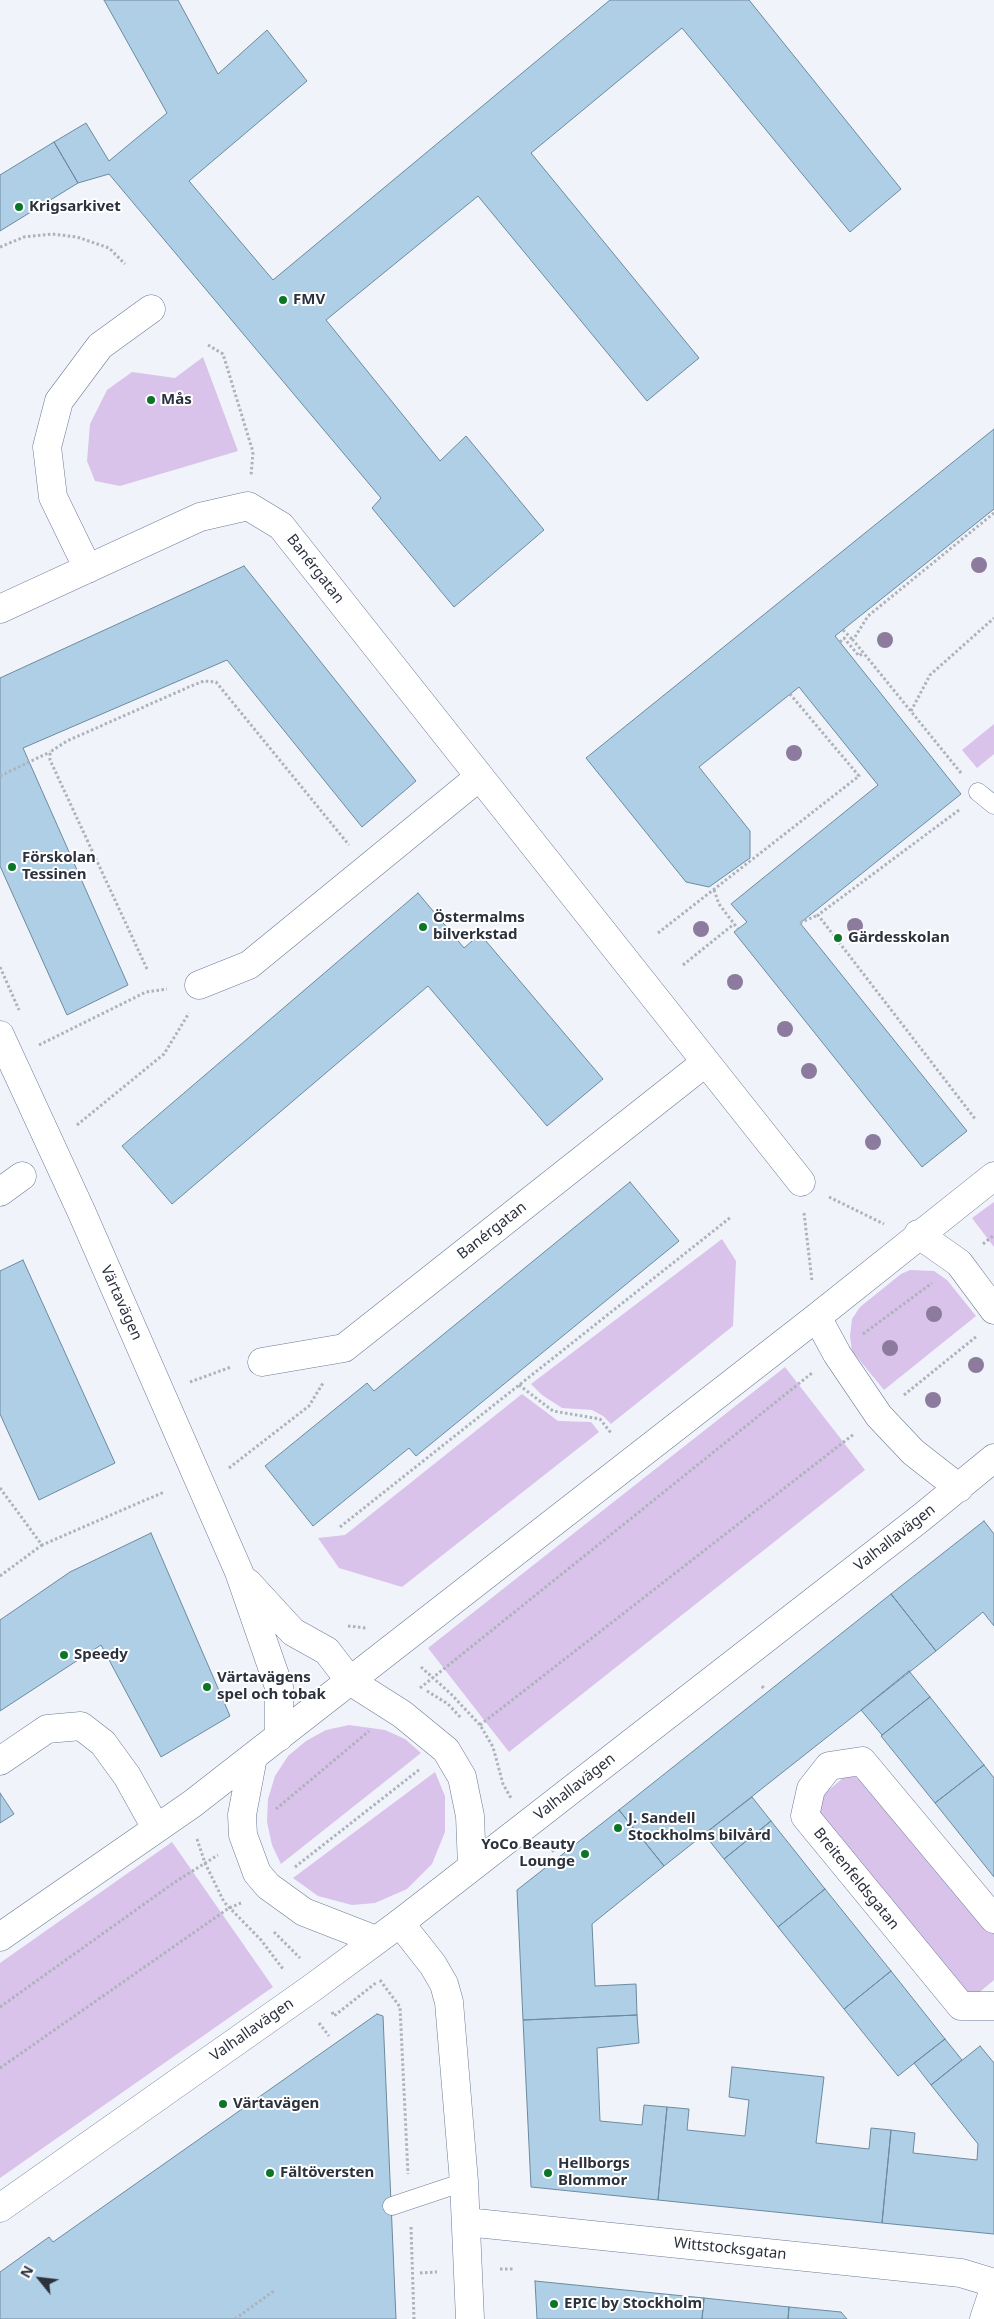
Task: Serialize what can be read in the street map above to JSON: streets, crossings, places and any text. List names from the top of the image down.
{
  "streets": {
    "street": [
      "Banérgatan",
      "Värtavägen",
      "Valhallavägen",
      "Breitenfeldsgatan",
      "Wittstocksgatan"
    ]
  },
  "places": [
    "Krigsarkivet",
    "FMV",
    "Mås",
    "Förskolan Tessinen",
    "Östermalms bilverkstad",
    "Gärdesskolan",
    "Speedy",
    "Värtavägens spel och tobak",
    "J. Sandell Stockholms bilvård",
    "YoCo Beauty Lounge",
    "Värtavägen",
    "Fältöversten",
    "Hellborgs Blommor",
    "EPIC by Stockholm"
  ],
  "north": "top left"
}
